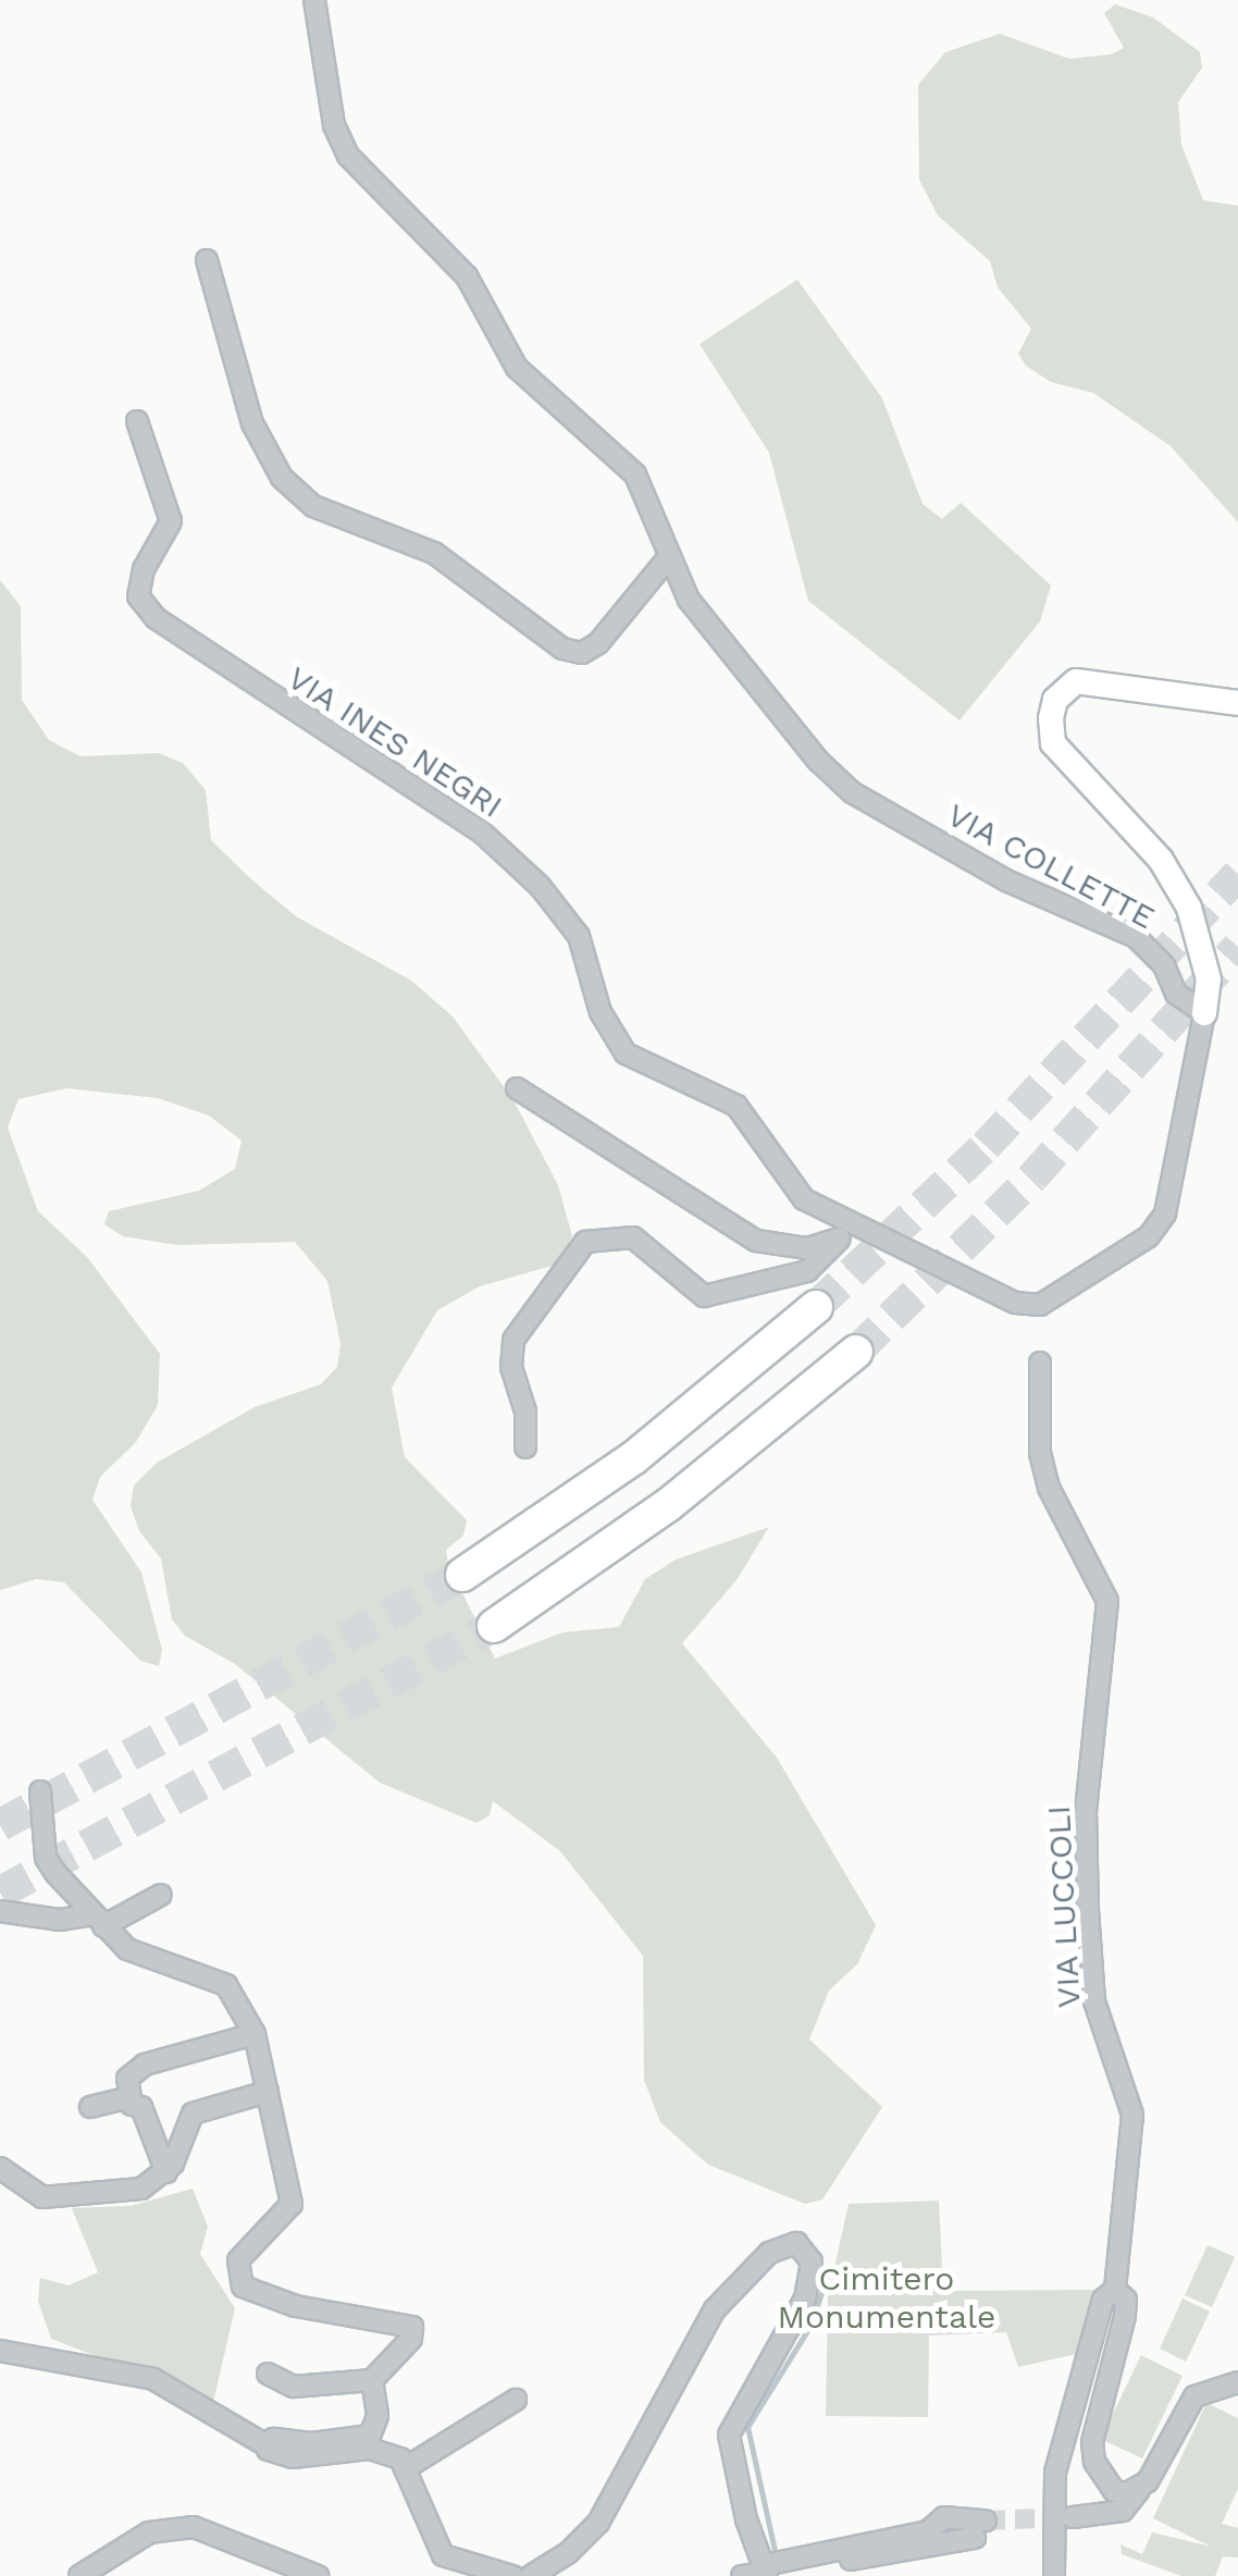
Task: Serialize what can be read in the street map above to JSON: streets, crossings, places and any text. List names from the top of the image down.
{
  "streets": {
    "street": ["VIA INES NEGRI", "VIA COLLETTE", "VIA LUCCOLI"]
  },
  "crossings": [
    ["VIA INES NEGRI", "VIA COLLETTE"]
  ],
  "parks": ["Cimitero Monumentale"]
}
